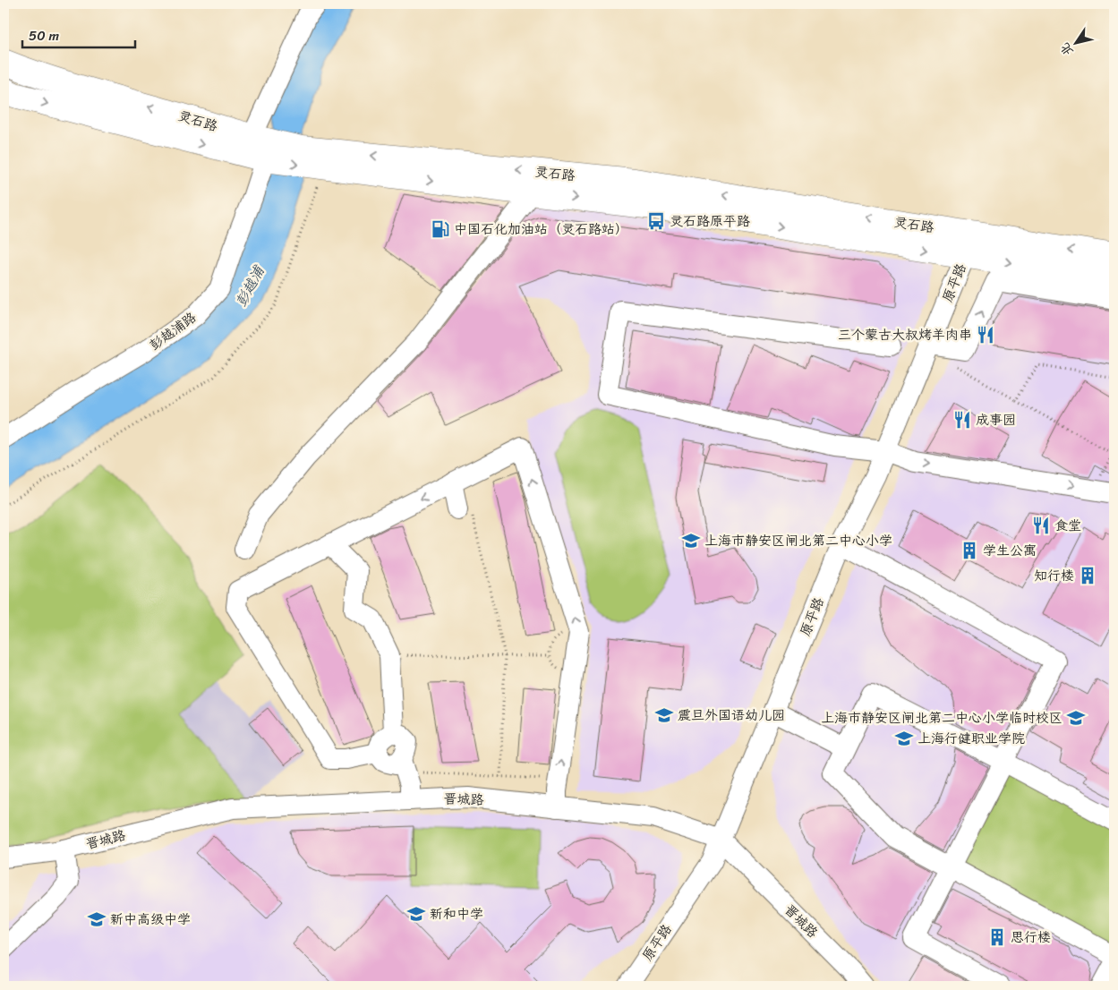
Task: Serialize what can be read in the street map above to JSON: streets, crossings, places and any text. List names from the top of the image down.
{
  "streets": {
    "main road": ["灵石路"],
    "street": ["原平路", "彭越浦路", "晋城路"]
  },
  "crossings": [
    ["灵石路", "原平路"],
    ["灵石路", "彭越浦路"],
    ["原平路", "晋城路"]
  ],
  "water": ["彭越浦"],
  "places": {
    "bus stop": ["灵石路原平路"],
    "fuel station": ["中国石化加油站（灵石路站）"],
    "restaurant": ["三个蒙古大叔烤羊肉串", "成事园", "食堂"],
    "school or university": [
      "上海市静安区闸北第二中心小学",
      "震旦外国语幼儿园",
      "上海市静安区闸北第二中心小学临时校区",
      "上海行健职业学院",
      "新和中学",
      "新中高级中学"
    ],
    "building": ["学生公寓", "知行楼", "思行楼"]
  },
  "scale_bar": "50 m",
  "north": "bottom left"
}
